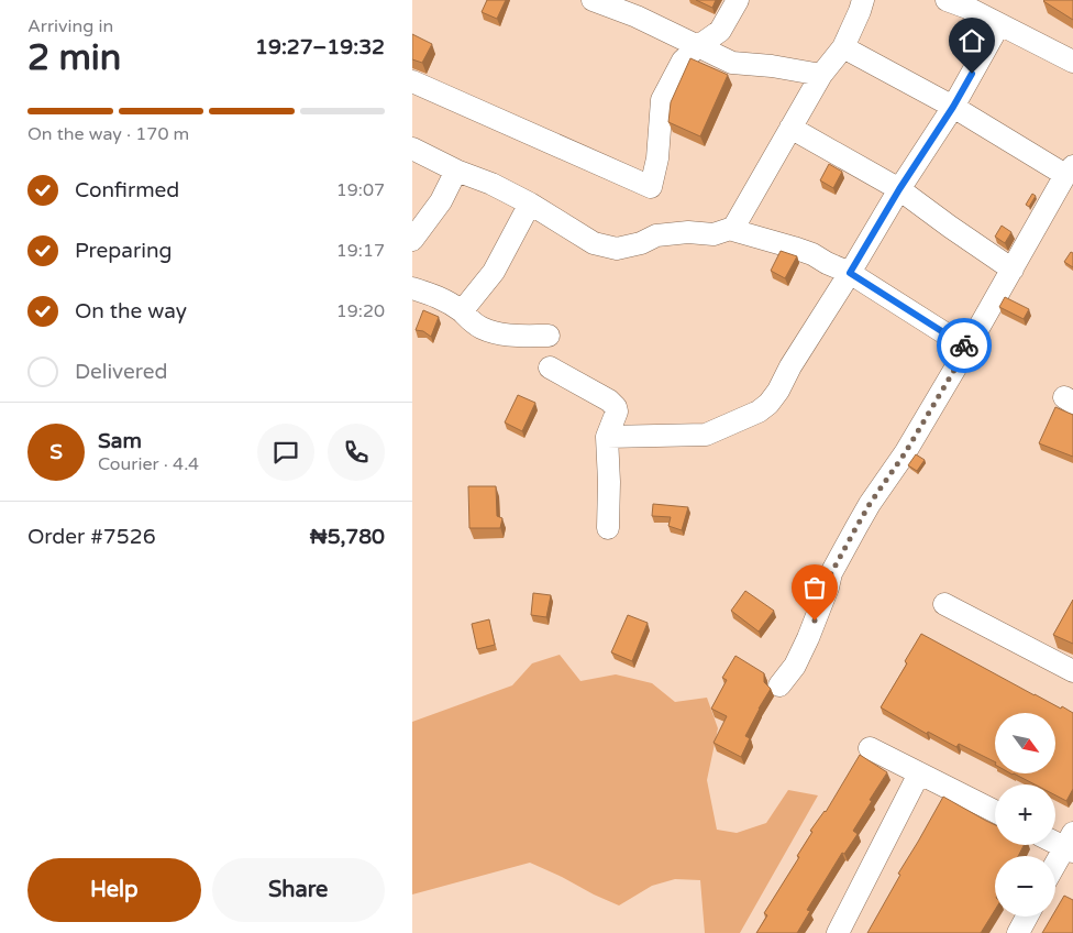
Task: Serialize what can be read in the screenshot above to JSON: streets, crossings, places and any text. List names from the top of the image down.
{
  "north": "bottom right",
  "page": {
    "heading": ["2 min", "Arriving in", "19:27–19:32"],
    "panel": [
      "Sam",
      "Courier · 4.4",
      "Order #7526",
      "₦5,780"
    ],
    "bar": "On the way · 170 m",
    "list": [
      ["Confirmed", "19:07"],
      ["Preparing", "19:17"],
      ["On the way", "19:20"],
      "Delivered"
    ],
    "round": "S",
    "map_buttons": ["+", "−"],
    "buttons": ["Help", "Share"]
  }
}
